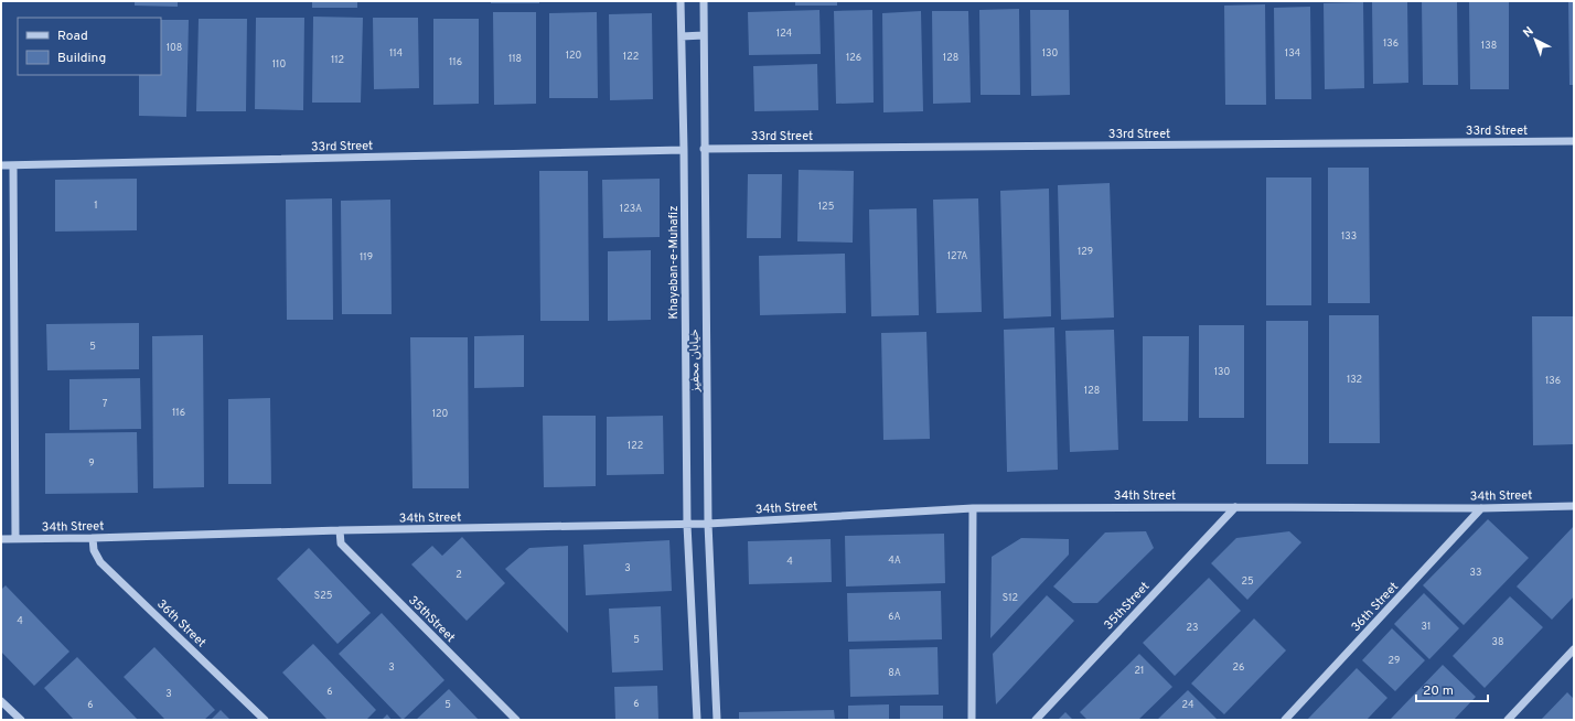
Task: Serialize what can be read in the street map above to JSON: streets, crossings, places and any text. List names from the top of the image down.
{
  "streets": {
    "street": [
      "33rd Street",
      "Khayaban-e-Muhafiz",
      "خیابان محفیز",
      "34th Street",
      "35thStreet",
      "36th Street"
    ]
  },
  "crossings": [
    ["33rd Street", "Khayaban-e-Muhafiz"],
    ["33rd Street", "خیابان محفیز"],
    ["Khayaban-e-Muhafiz", "34th Street"],
    ["خیابان محفیز", "34th Street"],
    ["34th Street", "35thStreet"],
    ["34th Street", "36th Street"]
  ],
  "house_numbers": [
    "124",
    "136",
    "138",
    "108",
    "114",
    "130",
    "134",
    "120",
    "122",
    "126",
    "128",
    "118",
    "112",
    "116",
    "110",
    "1",
    "125",
    "123A",
    "133",
    "129",
    "127A",
    "119",
    "5",
    "130",
    "132",
    "136",
    "128",
    "7",
    "116",
    "120",
    "122",
    "9",
    "4A",
    "4",
    "3",
    "33",
    "2",
    "25",
    "S25",
    "S12",
    "6A",
    "4",
    "31",
    "23",
    "5",
    "38",
    "29",
    "3",
    "26",
    "21",
    "8A",
    "6",
    "3",
    "6",
    "6",
    "5",
    "24"
  ],
  "legend": ["Road", "Building"],
  "scale_bar": "20 m",
  "north": "top left"
}
